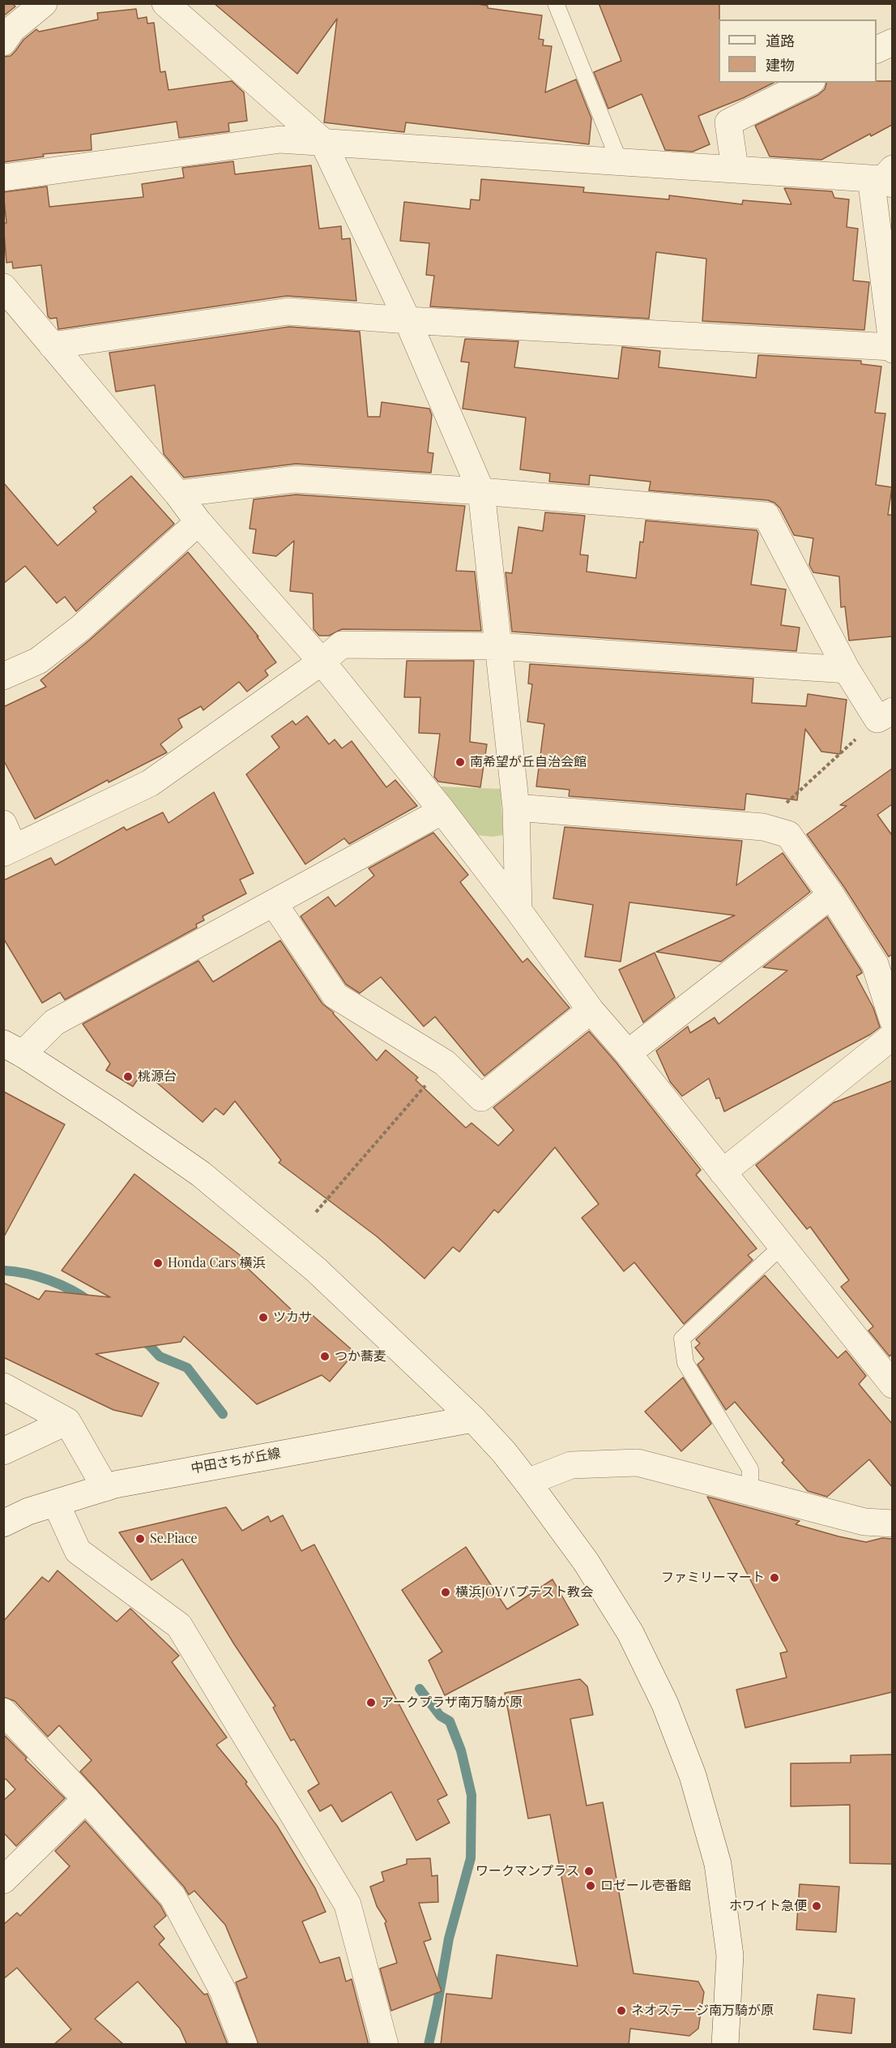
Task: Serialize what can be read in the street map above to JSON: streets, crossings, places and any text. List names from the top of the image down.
{
  "streets": {
    "street": ["中田さちが丘線"]
  },
  "places": [
    "南希望が丘自治会館",
    "桃源台",
    "Honda Cars 横浜",
    "ツカサ",
    "つか蕎麦",
    "Se.Piace",
    "ファミリーマート",
    "横浜JOYバプテスト教会",
    "アークプラザ南万騎が原",
    "ワークマンプラス",
    "ロゼール壱番館",
    "ホワイト急便",
    "ネオステージ南万騎が原"
  ],
  "legend": ["道路", "建物"]
}
